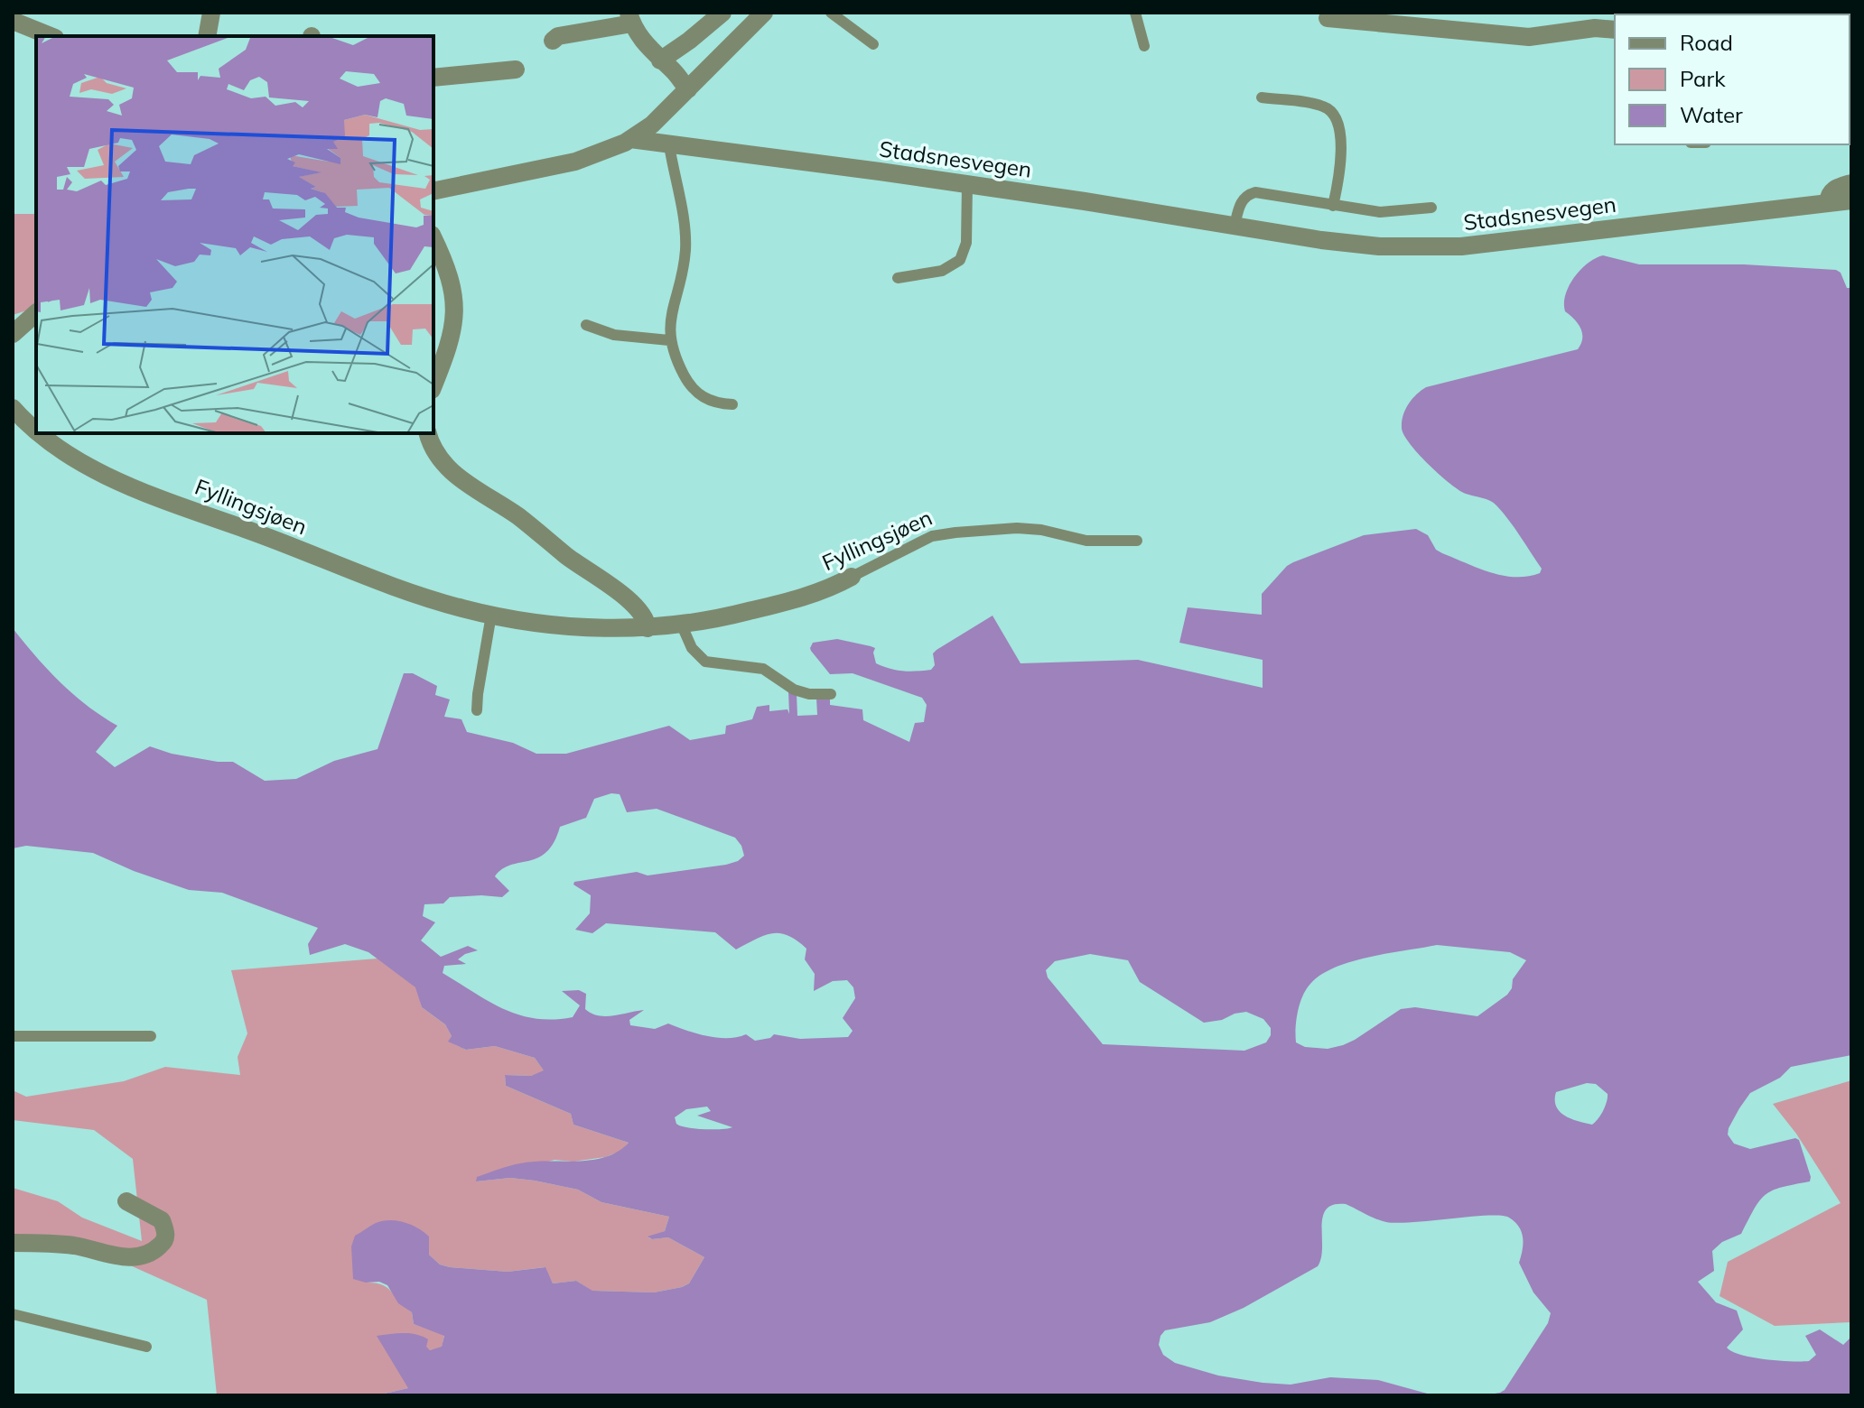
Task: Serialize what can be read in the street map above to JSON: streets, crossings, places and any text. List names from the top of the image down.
{
  "streets": {
    "street": ["Stadsnesvegen", "Fyllingsjøen"]
  },
  "legend": ["Road", "Park", "Water"]
}
